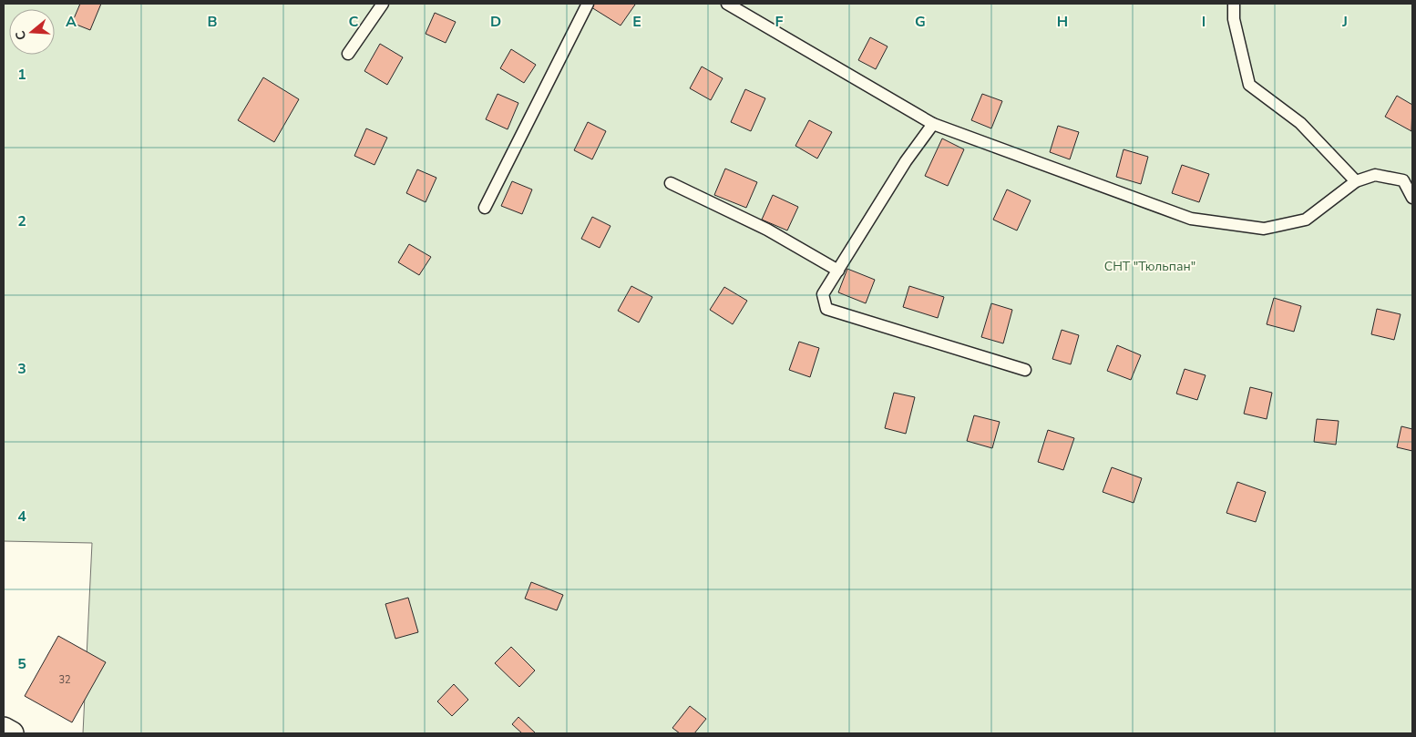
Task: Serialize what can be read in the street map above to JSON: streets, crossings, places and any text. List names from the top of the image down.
{
  "parks": ["СНТ \"Тюльпан\""],
  "house_numbers": ["32"],
  "north": "left",
  "grid": {
    "columns": [
      "A",
      "B",
      "C",
      "D",
      "E",
      "F",
      "G",
      "H",
      "I",
      "J"
    ],
    "rows": [
      "1",
      "2",
      "3",
      "4",
      "5"
    ]
  }
}
